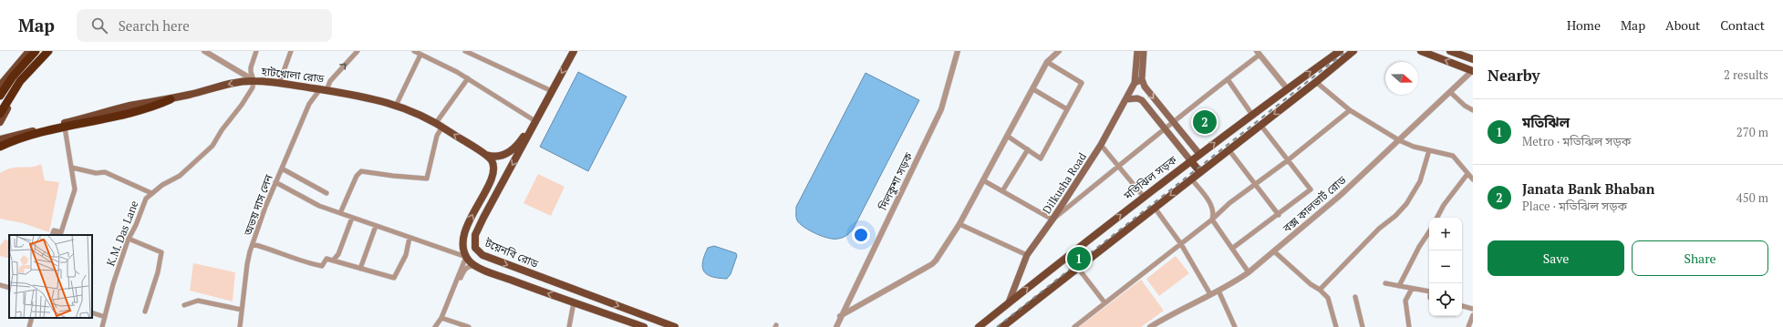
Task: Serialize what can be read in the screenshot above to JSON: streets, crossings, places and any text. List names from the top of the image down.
{
  "streets": {
    "main road": [
      "হাটখোলা রোড",
      "মতিঝিল সড়ক",
      "Dilkusha Road",
      "টয়েনবি রোড"
    ],
    "street": [
      "দিলকুশা সড়ক",
      "বক্স কালভার্ট রোড",
      "অভয় দাস লেন",
      "K.M. Das Lane"
    ]
  },
  "crossings": [
    ["হাটখোলা রোড", "অভয় দাস লেন"],
    ["হাটখোলা রোড", "K.M. Das Lane"],
    ["মতিঝিল সড়ক", "Dilkusha Road"]
  ],
  "north": "right",
  "page": {
    "header": "Map",
    "search": "Search here",
    "nav": [
      "Home",
      "Map",
      "About",
      "Contact"
    ],
    "heading": ["Nearby", "2 results"],
    "list": [
      {
        "mark": "1",
        "name": "মতিঝিল",
        "note": "Metro · মতিঝিল সড়ক",
        "value": "270 m"
      },
      {
        "mark": "2",
        "name": "Janata Bank Bhaban",
        "note": "Place · মতিঝিল সড়ক",
        "value": "450 m"
      }
    ],
    "pins": ["2", "1"],
    "map_buttons": ["+", "−"],
    "buttons": ["Save", "Share"]
  }
}
